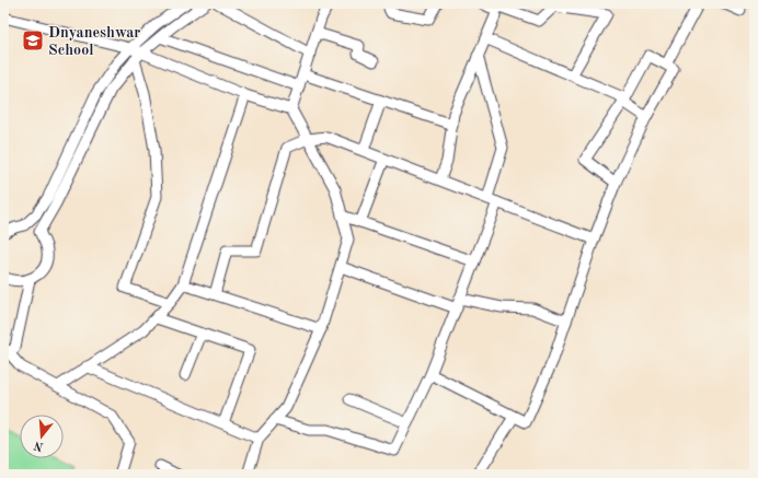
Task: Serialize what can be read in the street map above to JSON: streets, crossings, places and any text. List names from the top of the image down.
{
  "places": {
    "school or university": ["Dnyaneshwar School"]
  },
  "north": "bottom"
}
